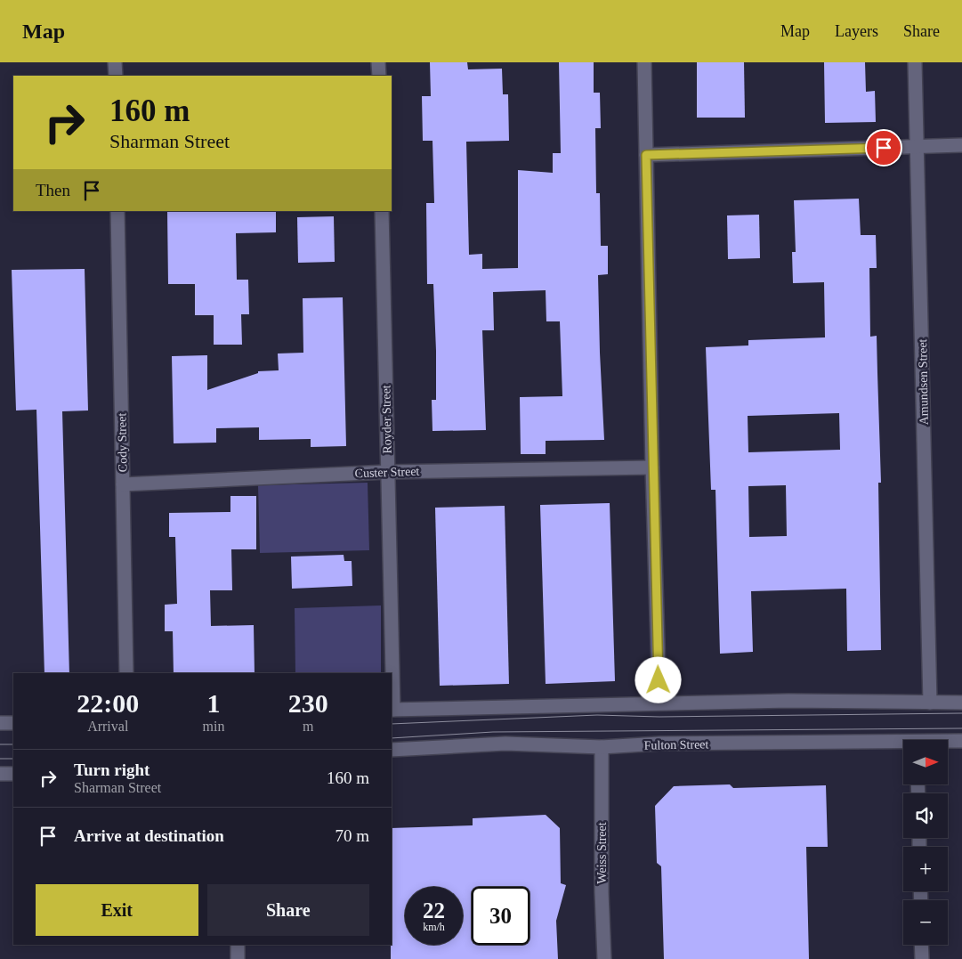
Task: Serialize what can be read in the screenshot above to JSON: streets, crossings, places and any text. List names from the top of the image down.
{
  "streets": {
    "street": [
      "Amundsen Street",
      "Royder Street",
      "Cody Street",
      "Custer Street",
      "Fulton Street",
      "Weiss Street"
    ]
  },
  "crossings": [
    ["Royder Street", "Custer Street"],
    ["Cody Street", "Custer Street"],
    ["Fulton Street", "Weiss Street"]
  ],
  "north": "right",
  "page": {
    "header": "Map",
    "nav": ["Map", "Layers", "Share"],
    "turn": ["160 m", "Sharman Street"],
    "then": "Then",
    "eta": [
      "22:00",
      "Arrival",
      "1",
      "min",
      "230",
      "m"
    ],
    "map_buttons": ["+", "−"],
    "list": [
      {
        "name": "Turn right",
        "note": "Sharman Street",
        "value": "160 m"
      },
      {
        "name": "Arrive at destination",
        "value": "70 m"
      }
    ],
    "buttons": ["Exit", "Share"],
    "speed": "22 km/h",
    "limit": "30"
  }
}
